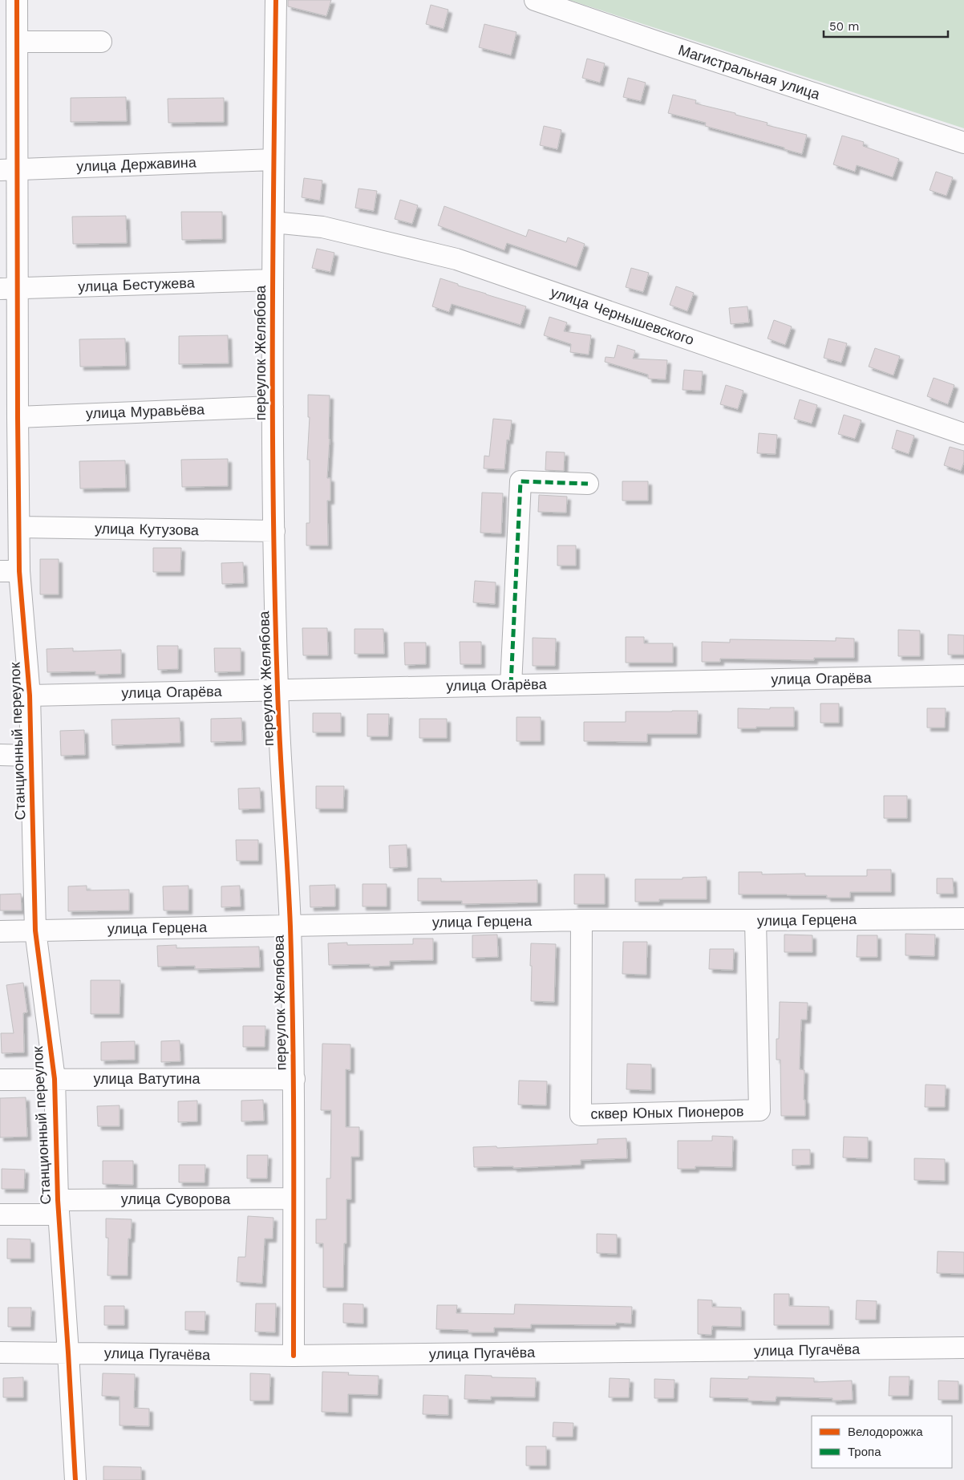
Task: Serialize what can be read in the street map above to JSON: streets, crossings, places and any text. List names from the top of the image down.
{
  "streets": {
    "street": [
      "Магистральная улица",
      "улица Державина",
      "улица Бестужева",
      "улица Чернышевского",
      "переулок Желябова",
      "улица Муравьёва",
      "улица Кутузова",
      "улица Огарёва",
      "Станционный переулок",
      "улица Герцена",
      "улица Ватутина",
      "сквер Юных Пионеров",
      "улица Суворова",
      "улица Пугачёва"
    ]
  },
  "crossings": [
    ["улица Державина", "переулок Желябова"],
    ["улица Державина", "Станционный переулок"],
    ["улица Бестужева", "переулок Желябова"],
    ["улица Бестужева", "Станционный переулок"],
    ["улица Чернышевского", "переулок Желябова"],
    ["переулок Желябова", "улица Муравьёва"],
    ["переулок Желябова", "улица Кутузова"],
    ["переулок Желябова", "улица Огарёва"],
    ["переулок Желябова", "улица Герцена"],
    ["переулок Желябова", "улица Ватутина"],
    ["переулок Желябова", "улица Суворова"],
    ["переулок Желябова", "улица Пугачёва"],
    ["улица Муравьёва", "Станционный переулок"],
    ["улица Кутузова", "Станционный переулок"],
    ["улица Огарёва", "Станционный переулок"],
    ["Станционный переулок", "улица Герцена"],
    ["Станционный переулок", "улица Ватутина"],
    ["Станционный переулок", "улица Суворова"],
    ["Станционный переулок", "улица Пугачёва"],
    ["улица Герцена", "сквер Юных Пионеров"]
  ],
  "legend": ["Велодорожка", "Тропа"],
  "scale_bar": "50 m"
}
